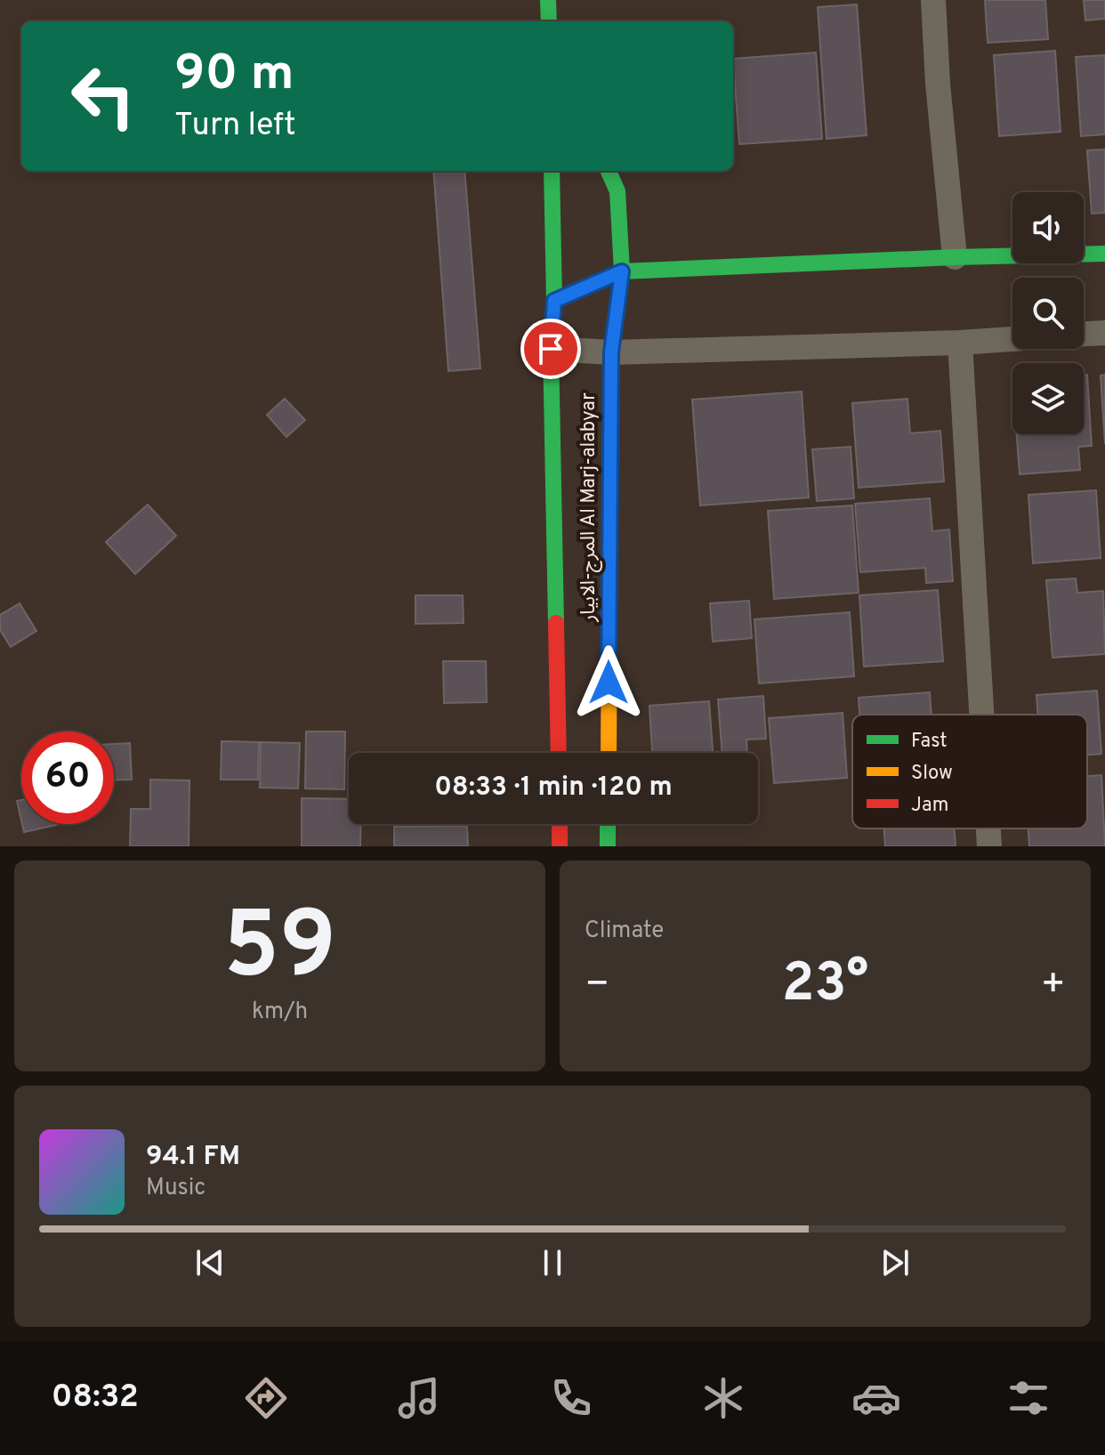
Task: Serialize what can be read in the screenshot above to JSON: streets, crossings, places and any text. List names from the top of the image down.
{
  "streets": {
    "main road": ["المرج-الابيار Al Marj-alabyar"]
  },
  "legend": ["Fast", "Slow", "Jam"],
  "page": {
    "turn": ["90 m", "Turn left"],
    "limit": "60",
    "trip": "08:33 · 1 min · 120 m",
    "tile": [
      ["59", "km/h"],
      "Climate"
    ],
    "heat": ["−", "23°", "+"],
    "song": ["94.1 FM", "Music"],
    "tabs": "08:32"
  }
}
